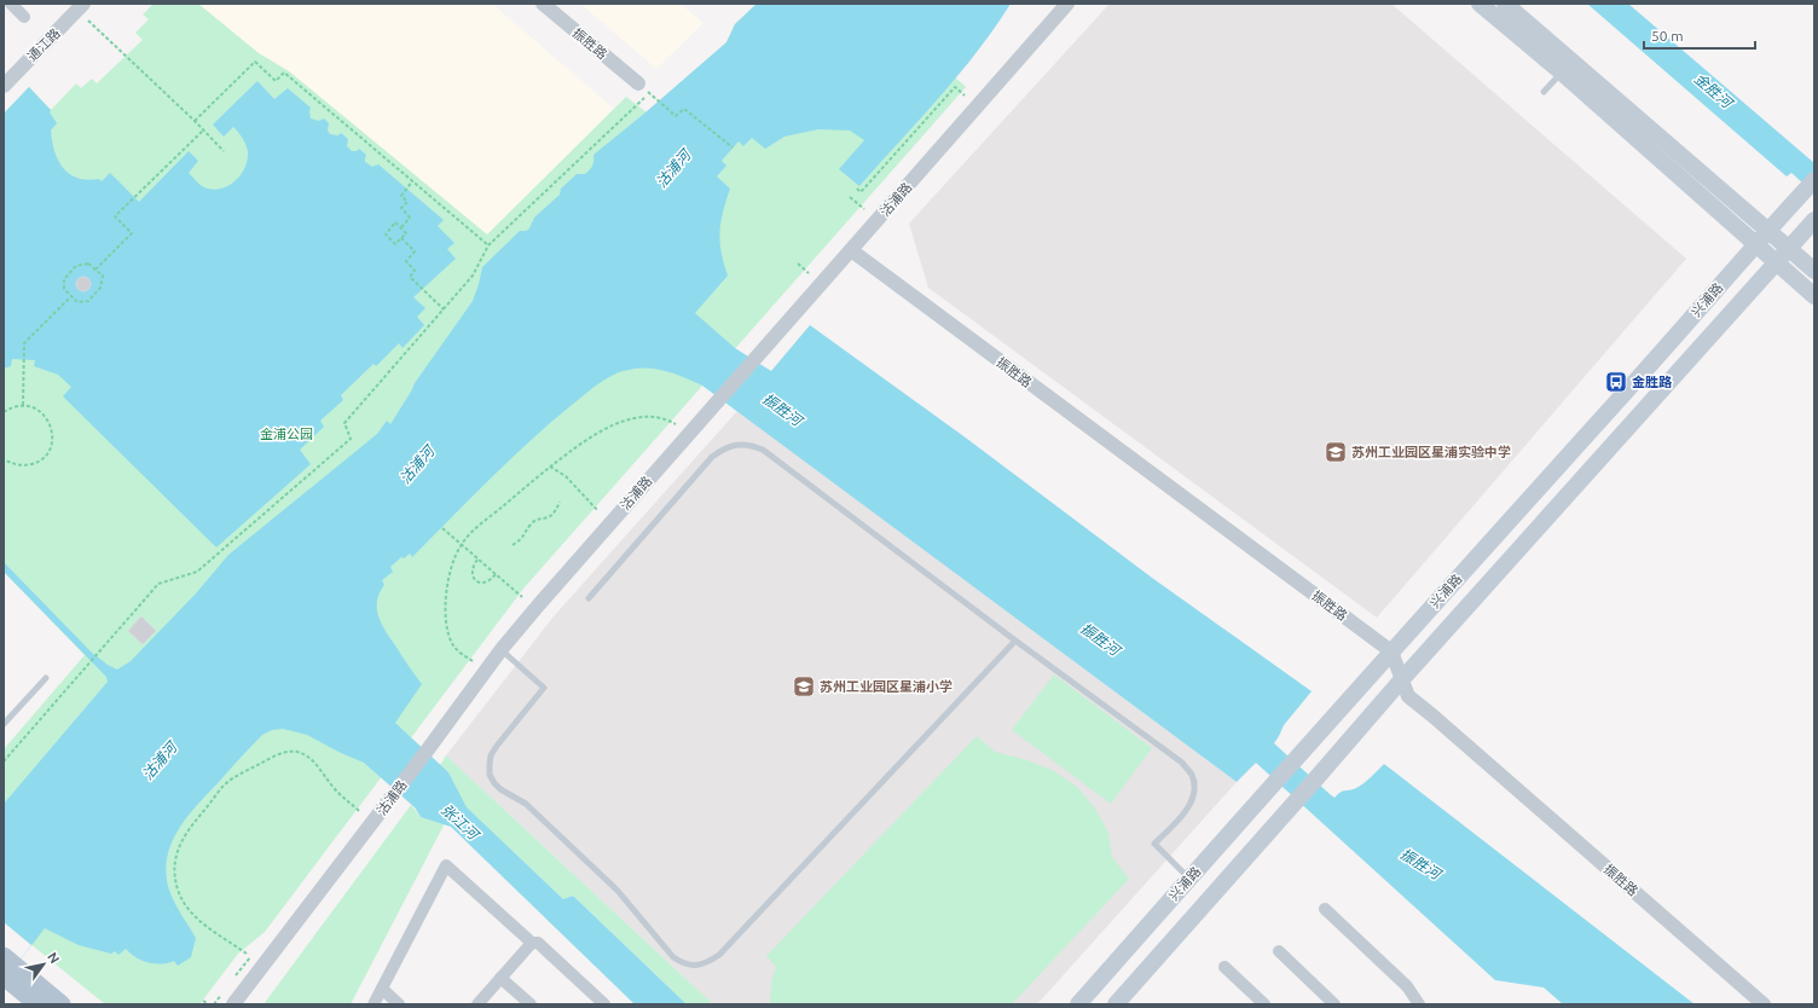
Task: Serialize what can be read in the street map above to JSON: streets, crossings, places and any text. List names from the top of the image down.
{
  "streets": {
    "main road": ["兴浦路"],
    "street": ["振胜路", "通江路", "沽浦路"]
  },
  "crossings": [
    ["振胜路", "沽浦路"],
    ["振胜路", "兴浦路"]
  ],
  "water": [
    "金胜河",
    "沽浦河",
    "振胜河",
    "张江河"
  ],
  "parks": ["金浦公园"],
  "places": {
    "bus stop": ["金胜路"],
    "school or university": ["苏州工业园区星浦实验中学", "苏州工业园区星浦小学"]
  },
  "scale_bar": "50 m",
  "north": "top right"
}
